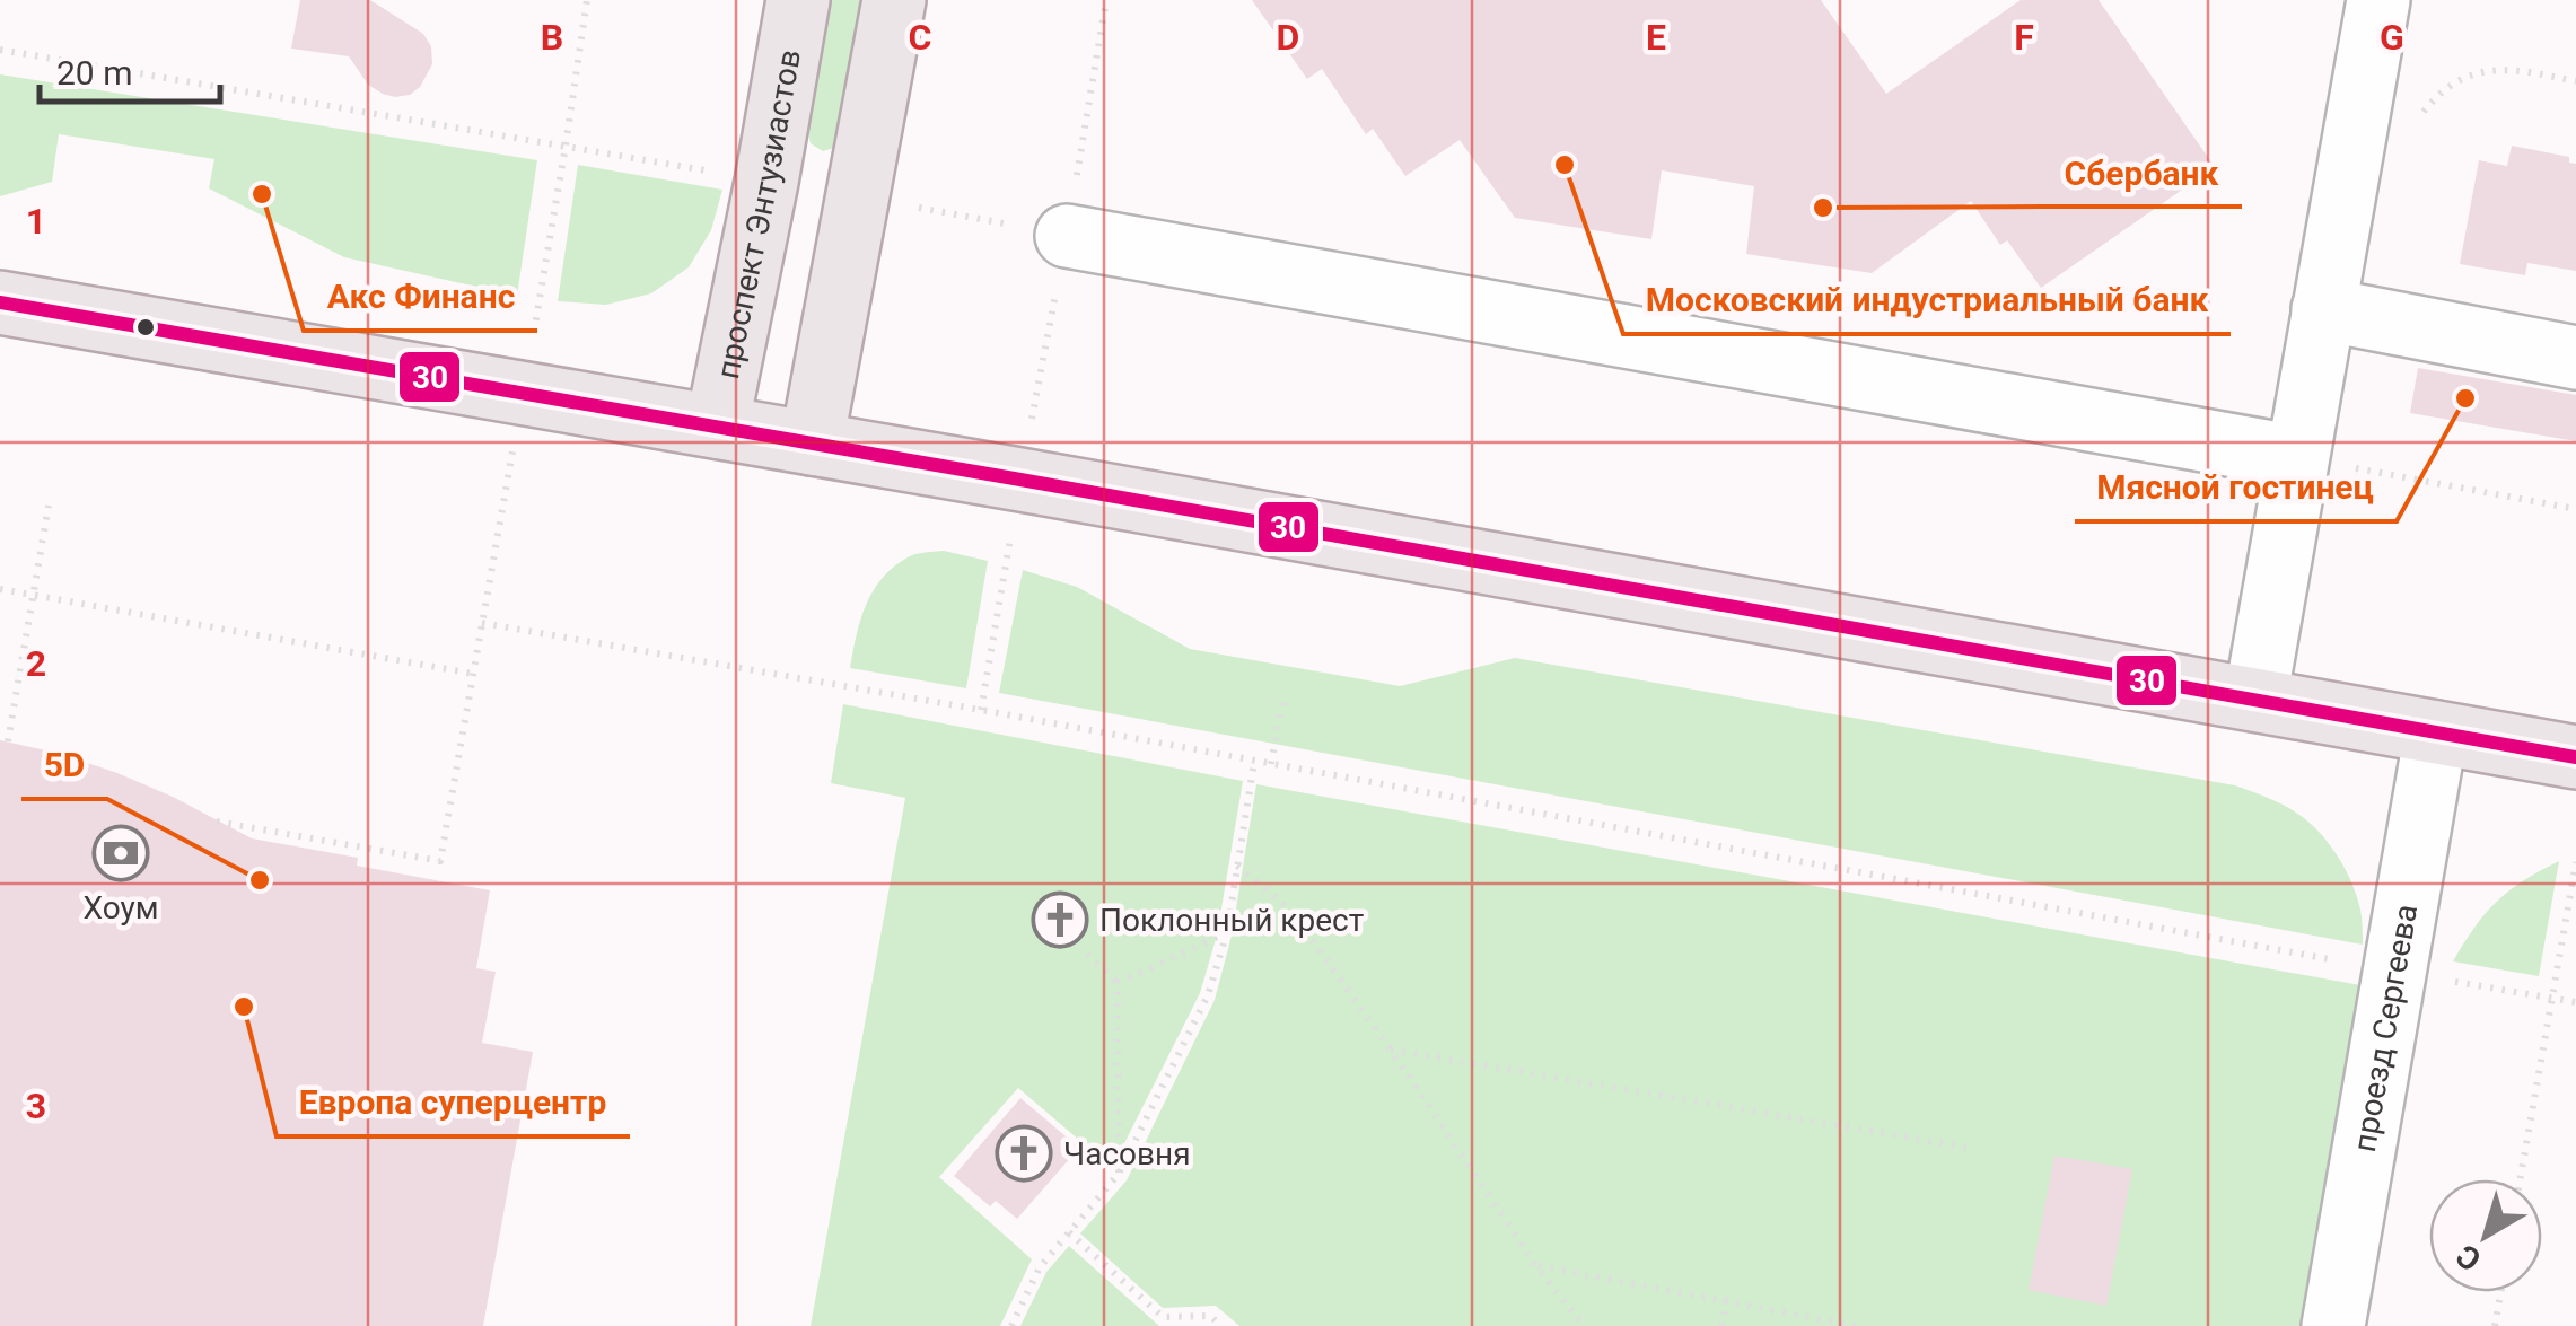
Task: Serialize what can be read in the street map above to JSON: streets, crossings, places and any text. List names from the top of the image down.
{
  "streets": {
    "main road": ["проспект Энтузиастов"],
    "street": ["проезд Сергеева"]
  },
  "places": {
    "other": [
      "Московский индустриальный банк",
      "Акс Финанс",
      "Сбербанк",
      "Мясной гостинец",
      "5D",
      "Европа суперцентр"
    ],
    "bank": ["Хоум"],
    "church": ["Поклонный крест", "Часовня"]
  },
  "lines": ["transit line 30"],
  "scale_bar": "20 m",
  "north": "bottom left",
  "grid": {
    "columns": [
      "B",
      "C",
      "D",
      "E",
      "F",
      "G"
    ],
    "rows": ["1", "2", "3"]
  }
}
